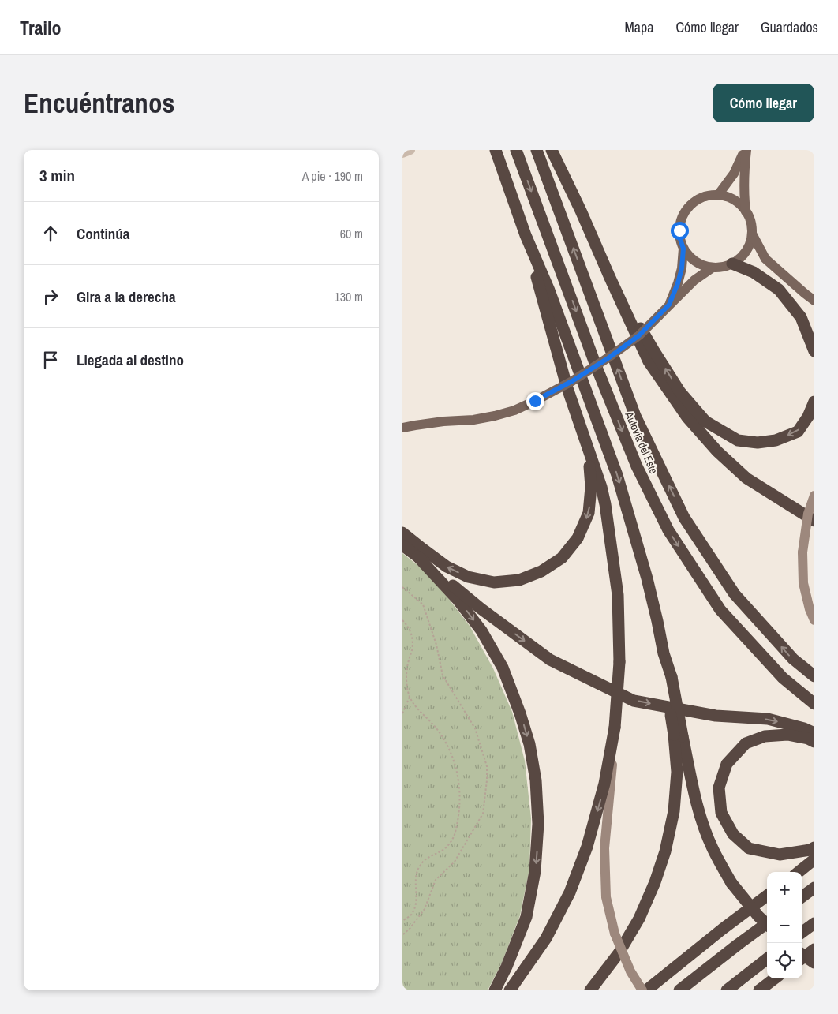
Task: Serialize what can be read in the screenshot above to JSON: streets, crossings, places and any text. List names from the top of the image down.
{
  "streets": {
    "highway": ["Autovía del Este"]
  },
  "page": {
    "header": "Trailo",
    "nav": ["Mapa", "Cómo llegar", "Guardados"],
    "buttons": "Cómo llegar",
    "title": "Encuéntranos",
    "heading": ["3 min", "A pie · 190 m"],
    "list": [
      ["Continúa", "60 m"],
      ["Gira a la derecha", "130 m"],
      "Llegada al destino"
    ],
    "map_buttons": ["+", "−"]
  }
}
